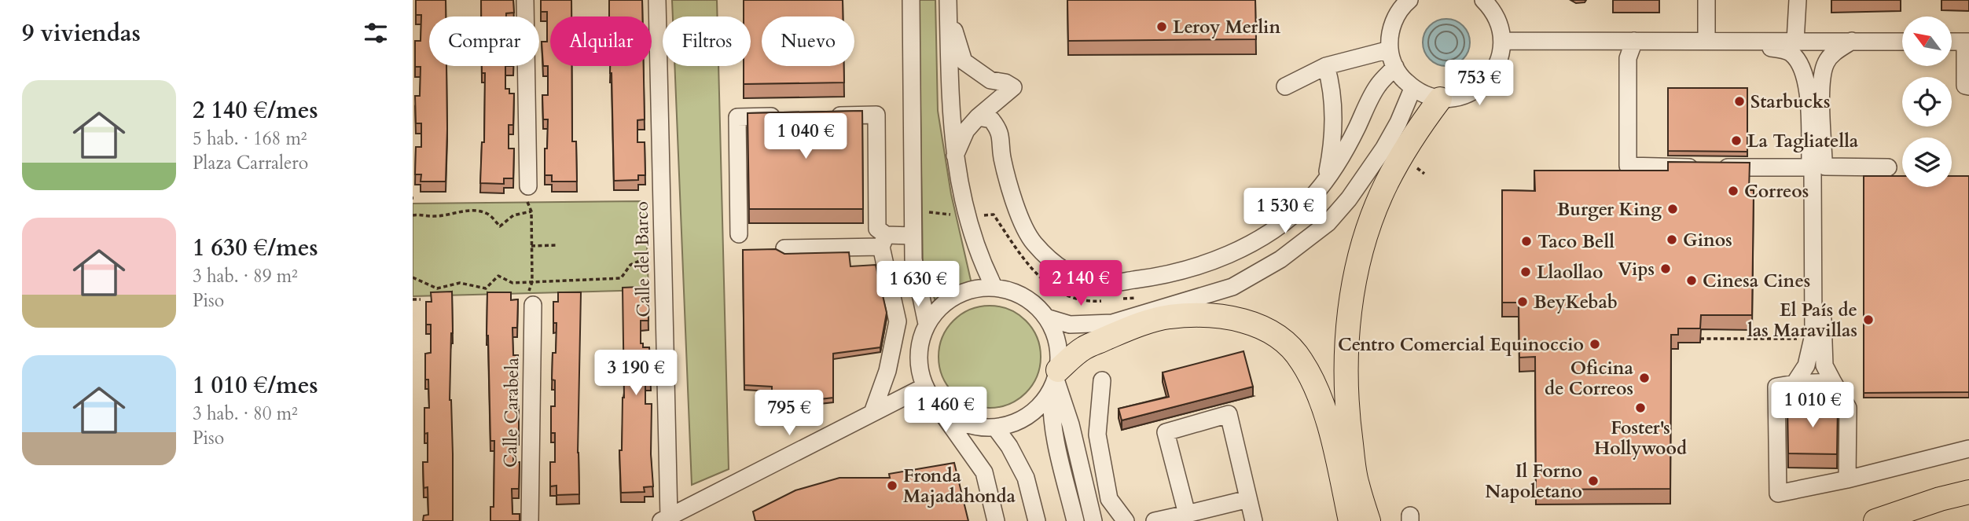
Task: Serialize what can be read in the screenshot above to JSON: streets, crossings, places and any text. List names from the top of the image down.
{
  "streets": {
    "street": ["Calle del Barco", "Calle Carabela"]
  },
  "places": [
    "Leroy Merlin",
    "Starbucks",
    "La Tagliatella",
    "Correos",
    "Burger King",
    "Ginos",
    "Taco Bell",
    "Vips",
    "Llaollao",
    "Cinesa Cines",
    "BeyKebab",
    "El País de las Maravillas",
    "Centro Comercial Equinoccio",
    "Oficina de Correos",
    "Foster's Hollywood",
    "Il Forno Napoletano",
    "Fronda Majadahonda"
  ],
  "north": "top left",
  "page": {
    "heading": "9 viviendas",
    "chip": [
      "Comprar",
      "Alquilar",
      "Filtros",
      "Nuevo"
    ],
    "price": [
      "753 €",
      "1 040 €",
      "1 530 €",
      "2 140 €",
      "1 630 €",
      "3 190 €",
      "1 010 €",
      "1 460 €",
      "795 €"
    ],
    "list": [
      {
        "name": "2 140 €/mes",
        "note": "5 hab. · 168 m² · Plaza Carralero"
      },
      {
        "name": "1 630 €/mes",
        "note": "3 hab. · 89 m² · Piso"
      },
      {
        "name": "1 010 €/mes",
        "note": "3 hab. · 80 m² · Piso"
      }
    ]
  }
}
